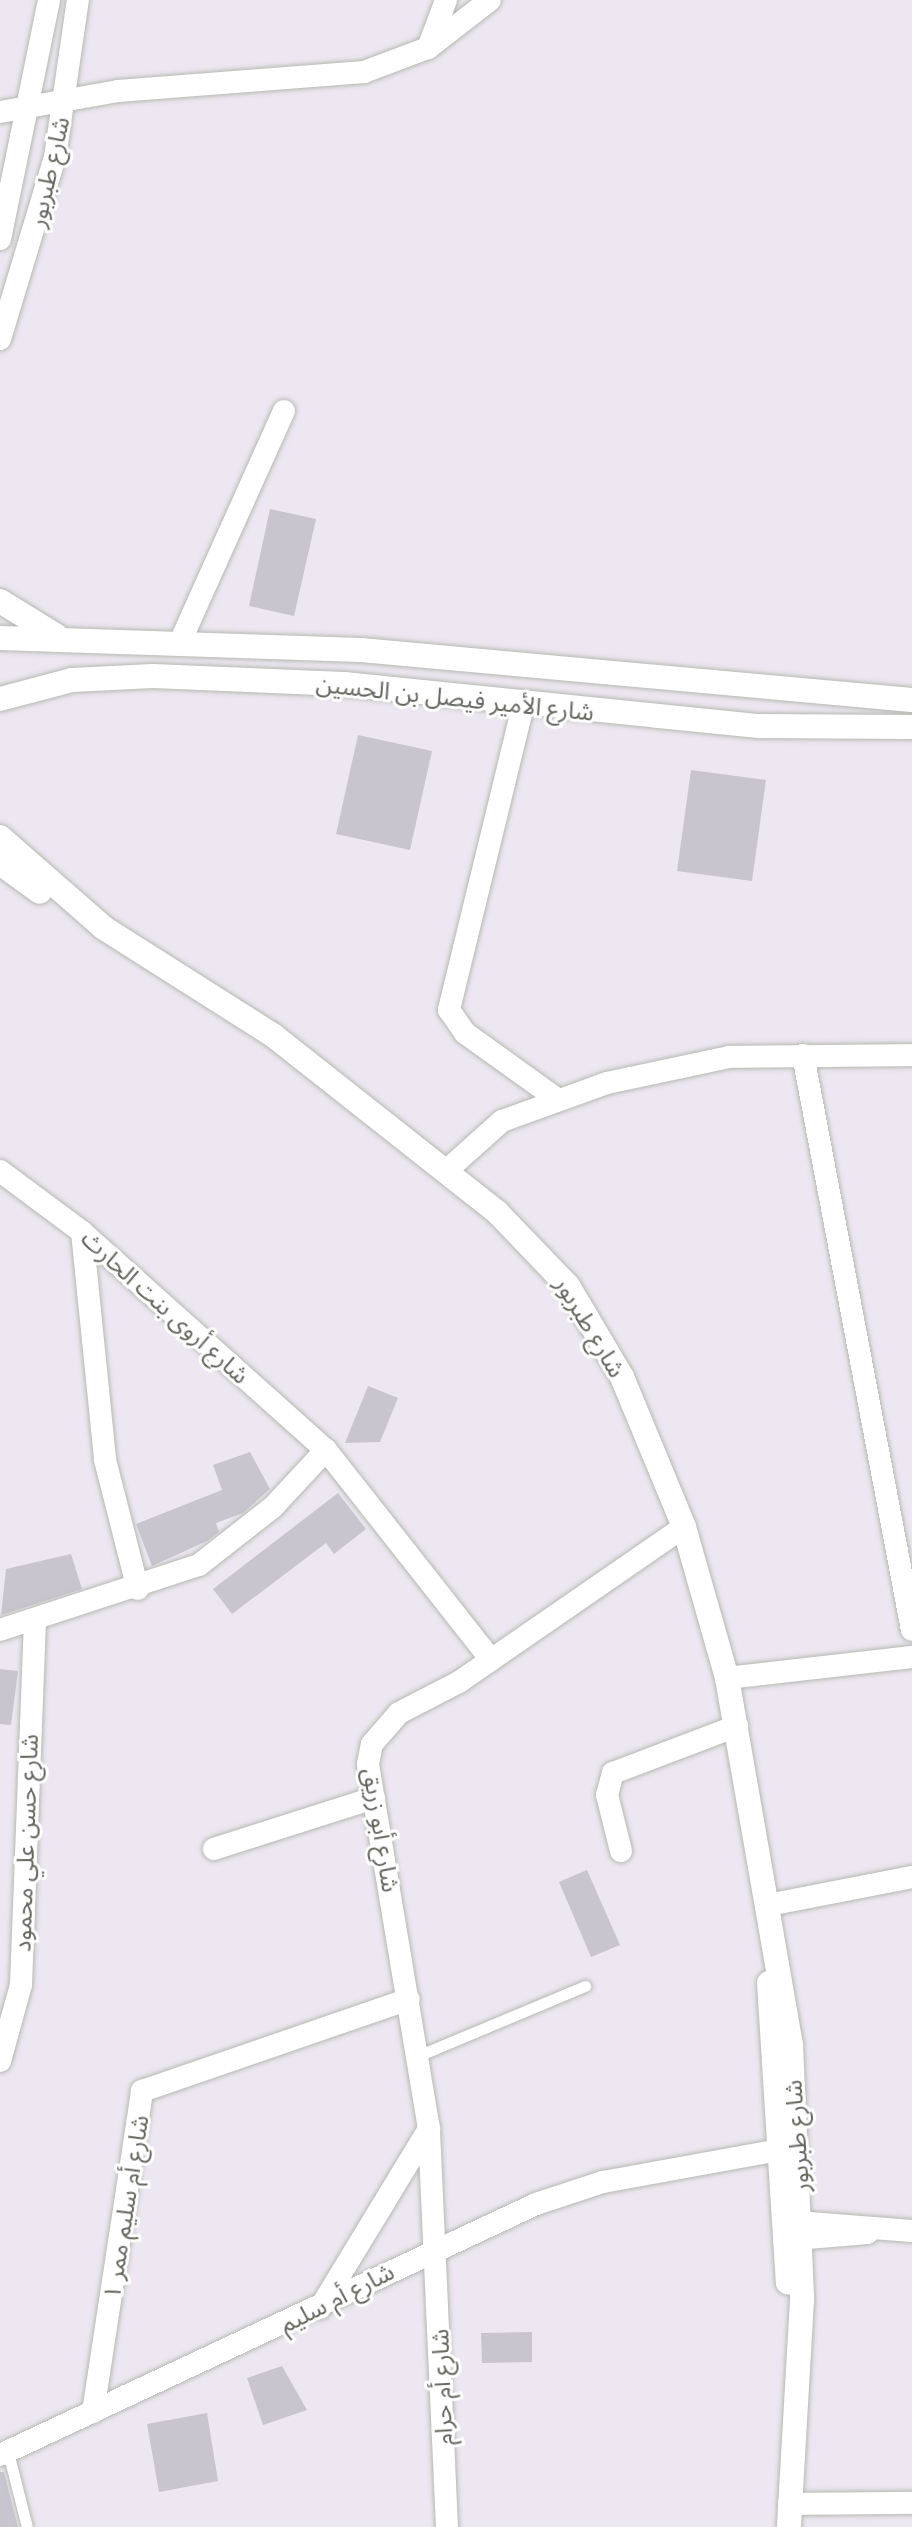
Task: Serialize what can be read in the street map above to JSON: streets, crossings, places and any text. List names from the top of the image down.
{
  "streets": {
    "street": [
      "شارع طبربور",
      "شارع الأمير فيصل بن الحسين",
      "شارع أروى بنت الحارث",
      "شارع أبو زريق",
      "شارع حسن علي محمود",
      "شارع أم سليم ممر ١",
      "شارع أم سليم",
      "شارع أم حرام"
    ]
  },
  "crossings": [
    ["شارع طبربور", "شارع أبو زريق"],
    ["شارع طبربور", "شارع أم سليم"],
    ["شارع أروى بنت الحارث", "شارع أبو زريق"],
    ["شارع أبو زريق", "شارع أم سليم ممر ١"],
    ["شارع أبو زريق", "شارع أم سليم"],
    ["شارع أبو زريق", "شارع أم حرام"],
    ["شارع أم سليم ممر ١", "شارع أم سليم"],
    ["شارع أم سليم", "شارع أم حرام"]
  ]
}
